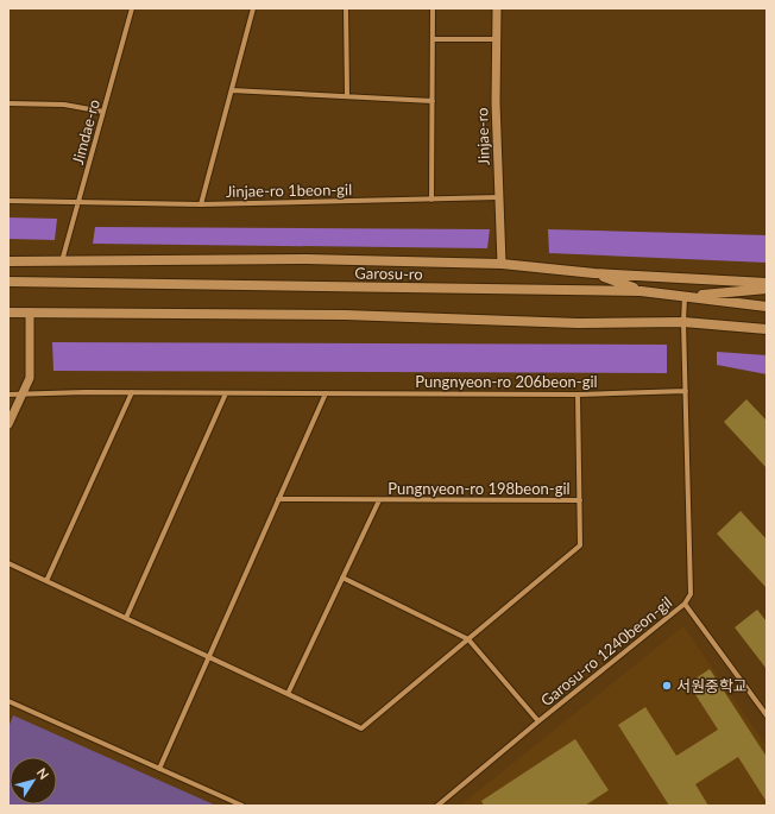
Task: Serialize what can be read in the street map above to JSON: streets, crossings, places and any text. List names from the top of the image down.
{
  "streets": {
    "main road": ["Garosu-ro"],
    "street": [
      "Jimdae-ro",
      "Jinjae-ro",
      "Jinjae-ro 1beon-gil",
      "Pungnyeon-ro 206beon-gil",
      "Pungnyeon-ro 198beon-gil",
      "Garosu-ro 1240beon-gil"
    ]
  },
  "crossings": [
    ["Jimdae-ro", "Jinjae-ro 1beon-gil"],
    ["Jimdae-ro", "Garosu-ro"],
    ["Jinjae-ro", "Jinjae-ro 1beon-gil"],
    ["Jinjae-ro", "Garosu-ro"],
    ["Garosu-ro", "Garosu-ro 1240beon-gil"],
    ["Pungnyeon-ro 206beon-gil", "Pungnyeon-ro 198beon-gil"],
    ["Pungnyeon-ro 206beon-gil", "Garosu-ro 1240beon-gil"]
  ],
  "places": ["서원중학교"],
  "north": "top right"
}
